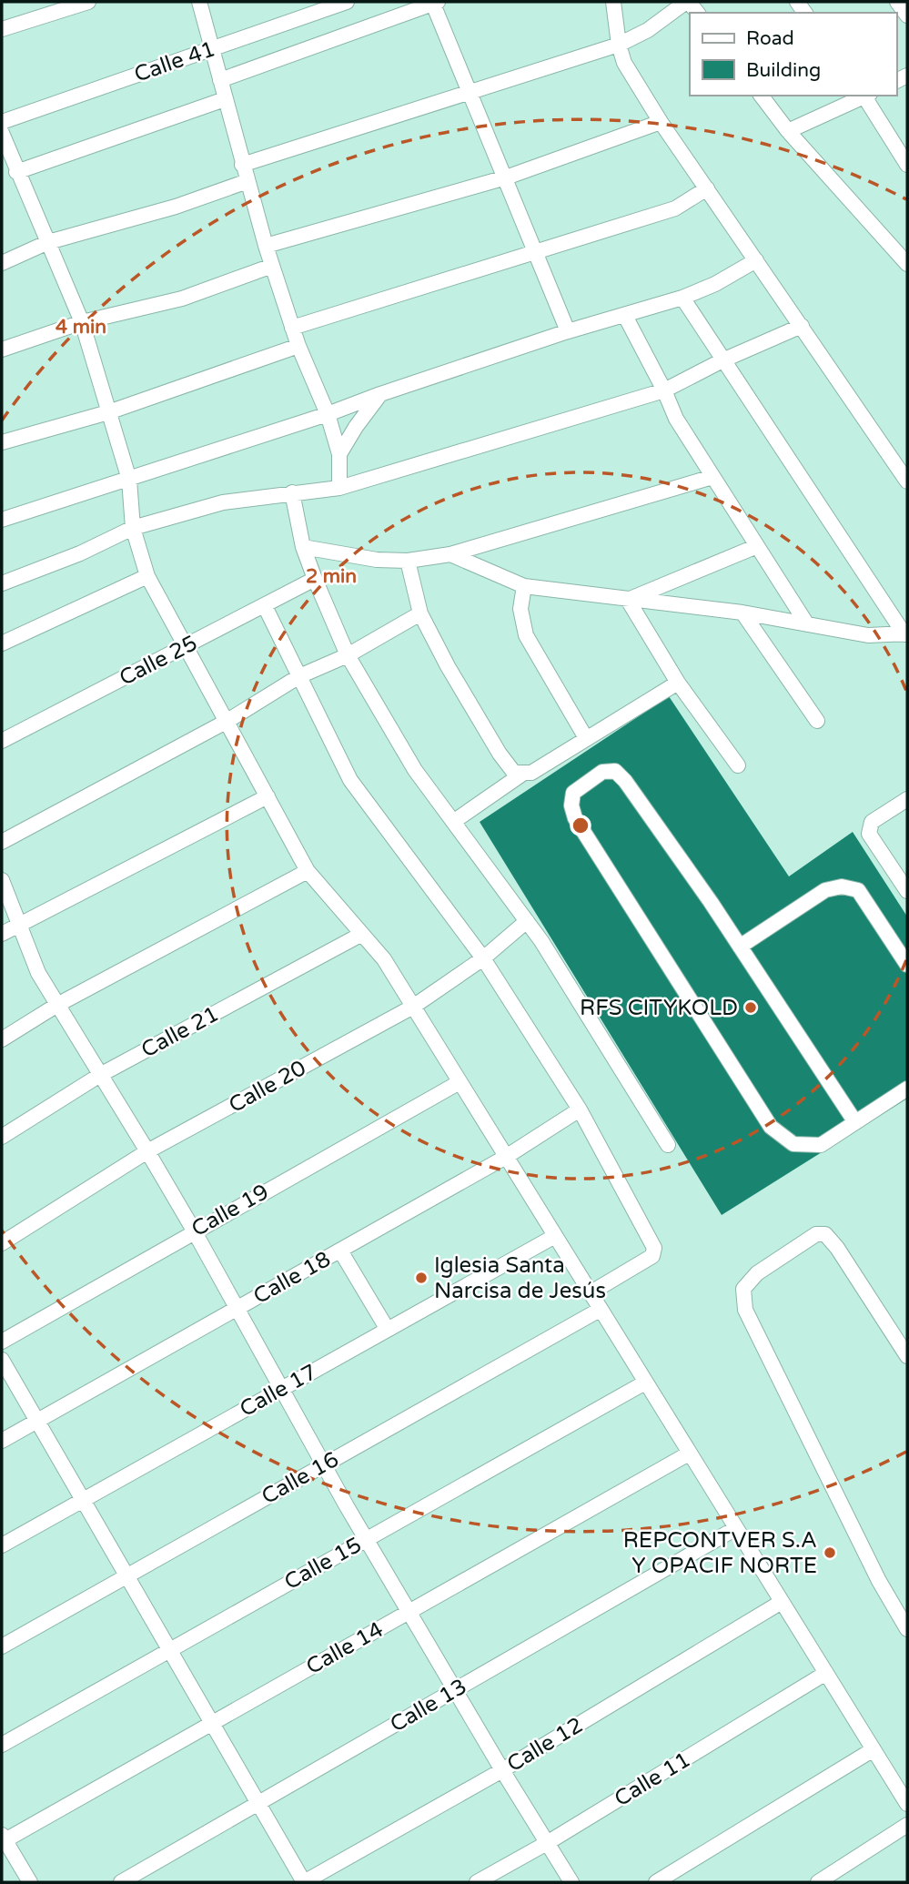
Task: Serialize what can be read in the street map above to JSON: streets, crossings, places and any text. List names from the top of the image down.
{
  "streets": {
    "street": [
      "Calle 41",
      "Calle 25",
      "Calle 21",
      "Calle 20",
      "Calle 19",
      "Calle 18",
      "Calle 17",
      "Calle 16",
      "Calle 15",
      "Calle 14",
      "Calle 13",
      "Calle 12",
      "Calle 11"
    ]
  },
  "places": ["RFS CITYKOLD", "Iglesia Santa Narcisa de Jesús", "REPCONTVER S.A Y OPACIF NORTE"],
  "legend": ["Road", "Building"],
  "rings": ["4 min", "2 min"]
}
